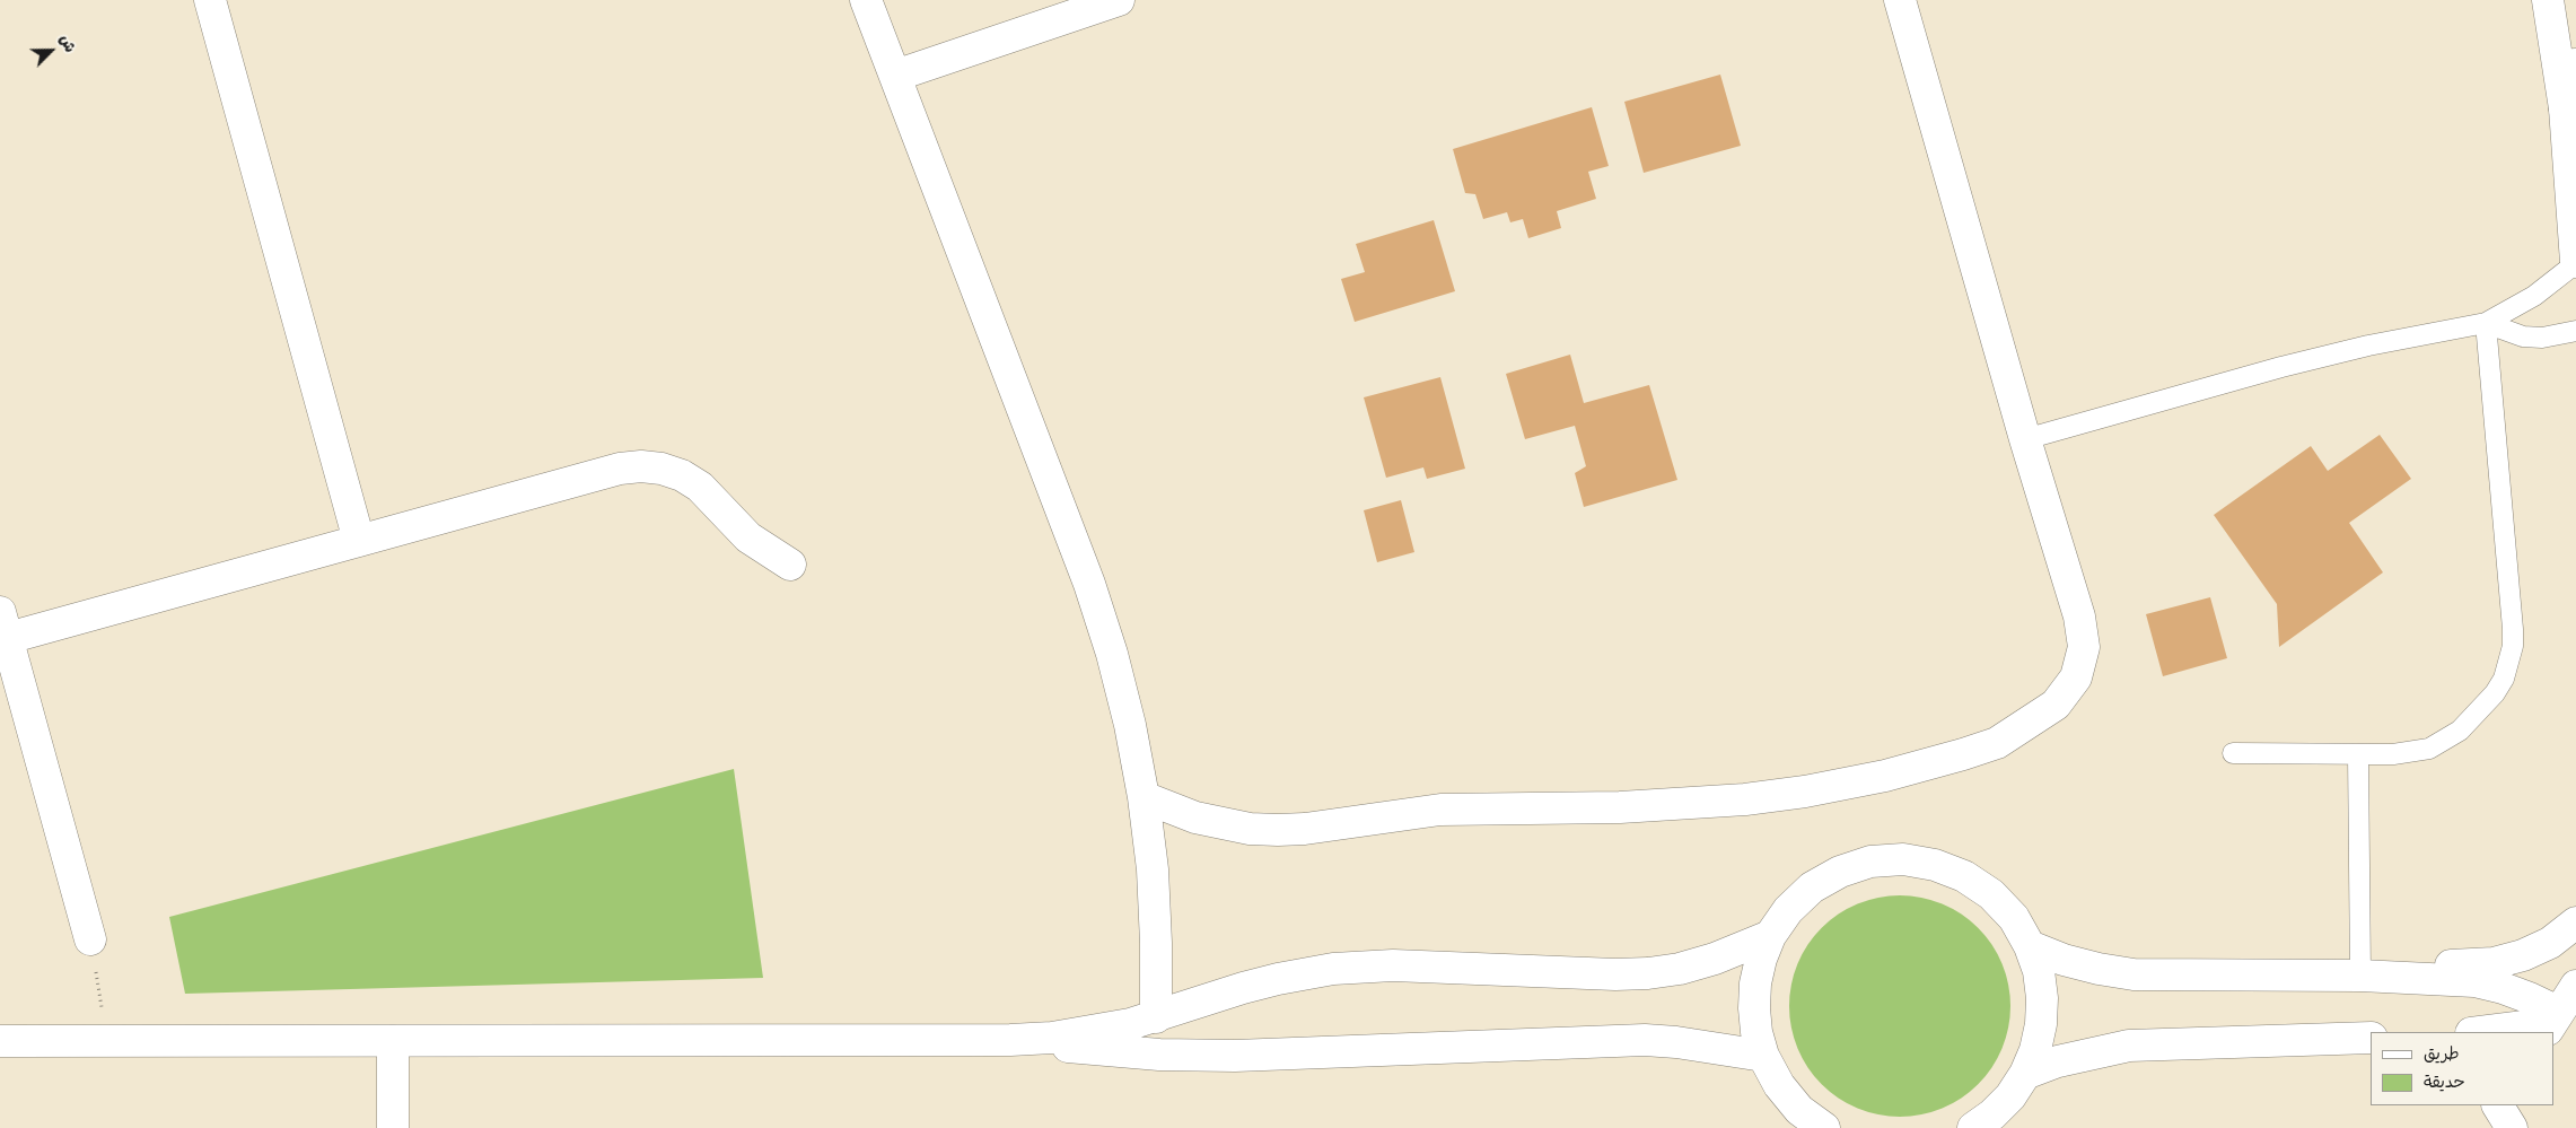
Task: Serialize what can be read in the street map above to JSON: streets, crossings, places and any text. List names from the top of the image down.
{
  "legend": ["طريق", "حديقة"],
  "north": "top right"
}
